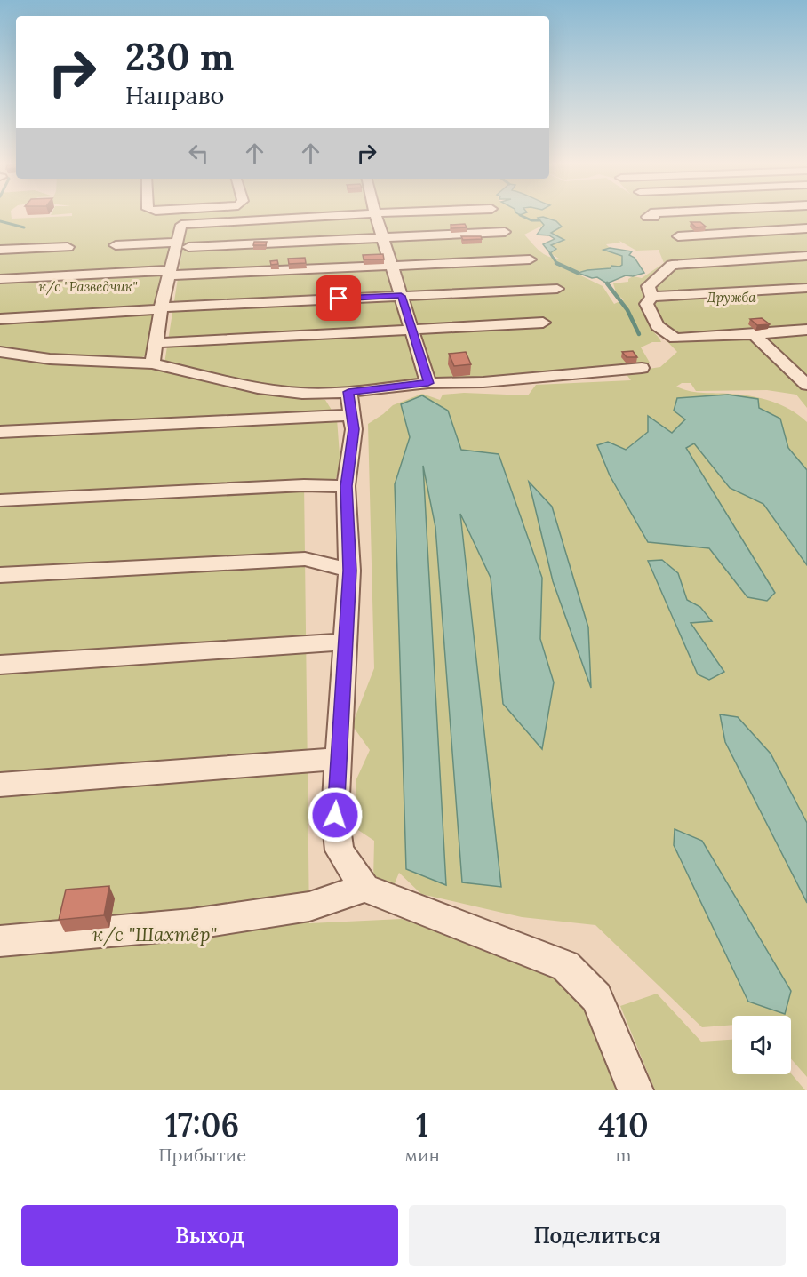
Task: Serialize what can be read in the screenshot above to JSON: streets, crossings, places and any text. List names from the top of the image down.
{
  "parks": ["к/с \"Разведчик\"", "Дружба", "к/с \"Шахтёр\""],
  "page": {
    "turn": ["230 m", "Направо"],
    "eta": [
      "17:06",
      "Прибытие",
      "1",
      "мин",
      "410",
      "m"
    ],
    "buttons": ["Выход", "Поделиться"]
  }
}
